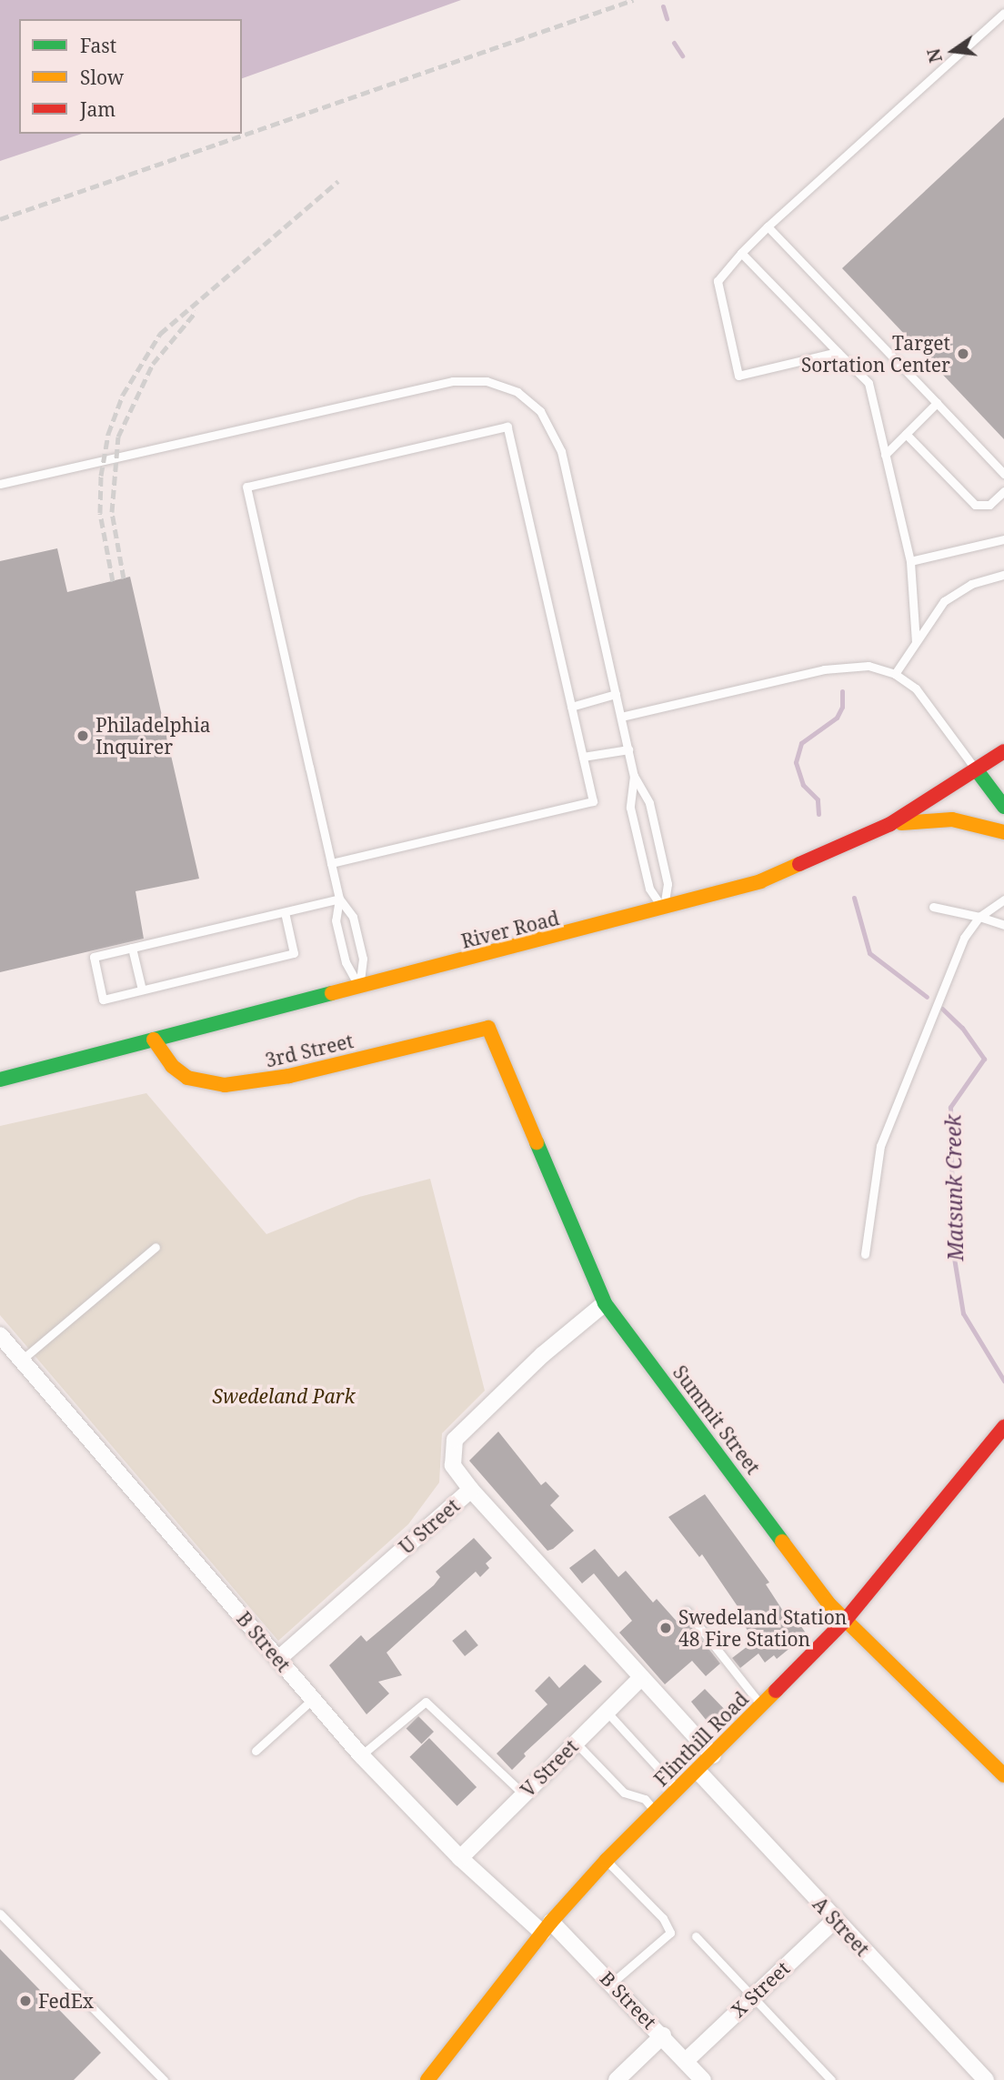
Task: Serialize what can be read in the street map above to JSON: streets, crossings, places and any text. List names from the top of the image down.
{
  "streets": {
    "street": [
      "River Road",
      "3rd Street",
      "Summit Street",
      "U Street",
      "B Street",
      "Flinthill Road",
      "V Street",
      "A Street",
      "X Street"
    ]
  },
  "crossings": [
    ["River Road", "3rd Street"],
    ["3rd Street", "Summit Street"],
    ["Summit Street", "U Street"],
    ["Summit Street", "Flinthill Road"],
    ["U Street", "B Street"],
    ["B Street", "Flinthill Road"],
    ["B Street", "V Street"],
    ["B Street", "X Street"],
    ["Flinthill Road", "A Street"],
    ["A Street", "X Street"]
  ],
  "water": ["Matsunk Creek"],
  "parks": ["Swedeland Park"],
  "places": [
    "Target Sortation Center",
    "Philadelphia Inquirer",
    "Swedeland Station 48 Fire Station",
    "FedEx"
  ],
  "legend": ["Fast", "Slow", "Jam"],
  "north": "left"
}
